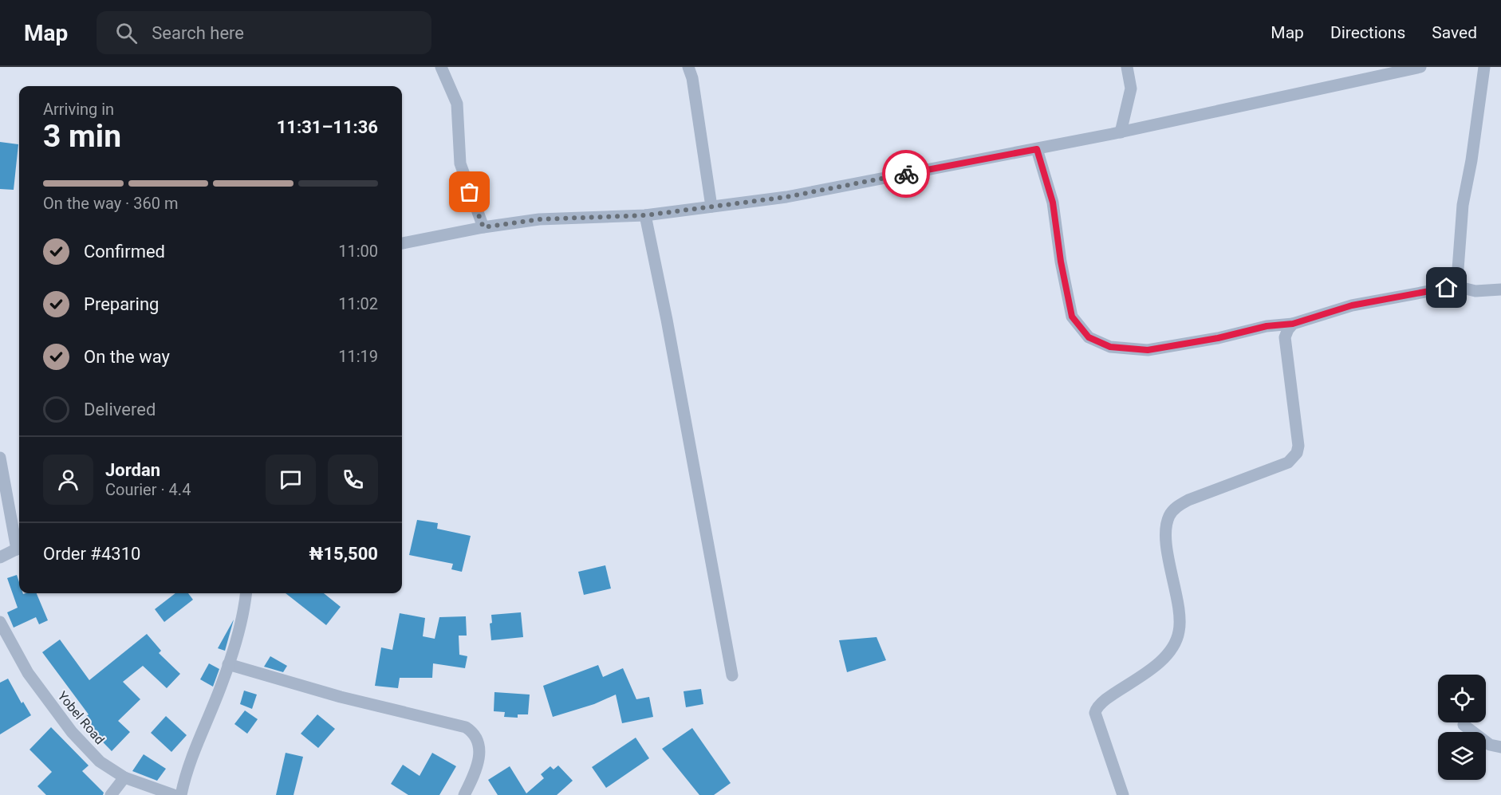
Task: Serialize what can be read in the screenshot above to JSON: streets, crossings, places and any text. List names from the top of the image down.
{
  "streets": {
    "street": ["Yobel Road"]
  },
  "page": {
    "header": "Map",
    "search": "Search here",
    "nav": ["Map", "Directions", "Saved"],
    "heading": ["3 min", "Arriving in", "11:31–11:36"],
    "panel": [
      "Jordan",
      "Courier · 4.4",
      "Order #4310",
      "₦15,500"
    ],
    "bar": "On the way · 360 m",
    "list": [
      ["Confirmed", "11:00"],
      ["Preparing", "11:02"],
      ["On the way", "11:19"],
      "Delivered"
    ]
  }
}
